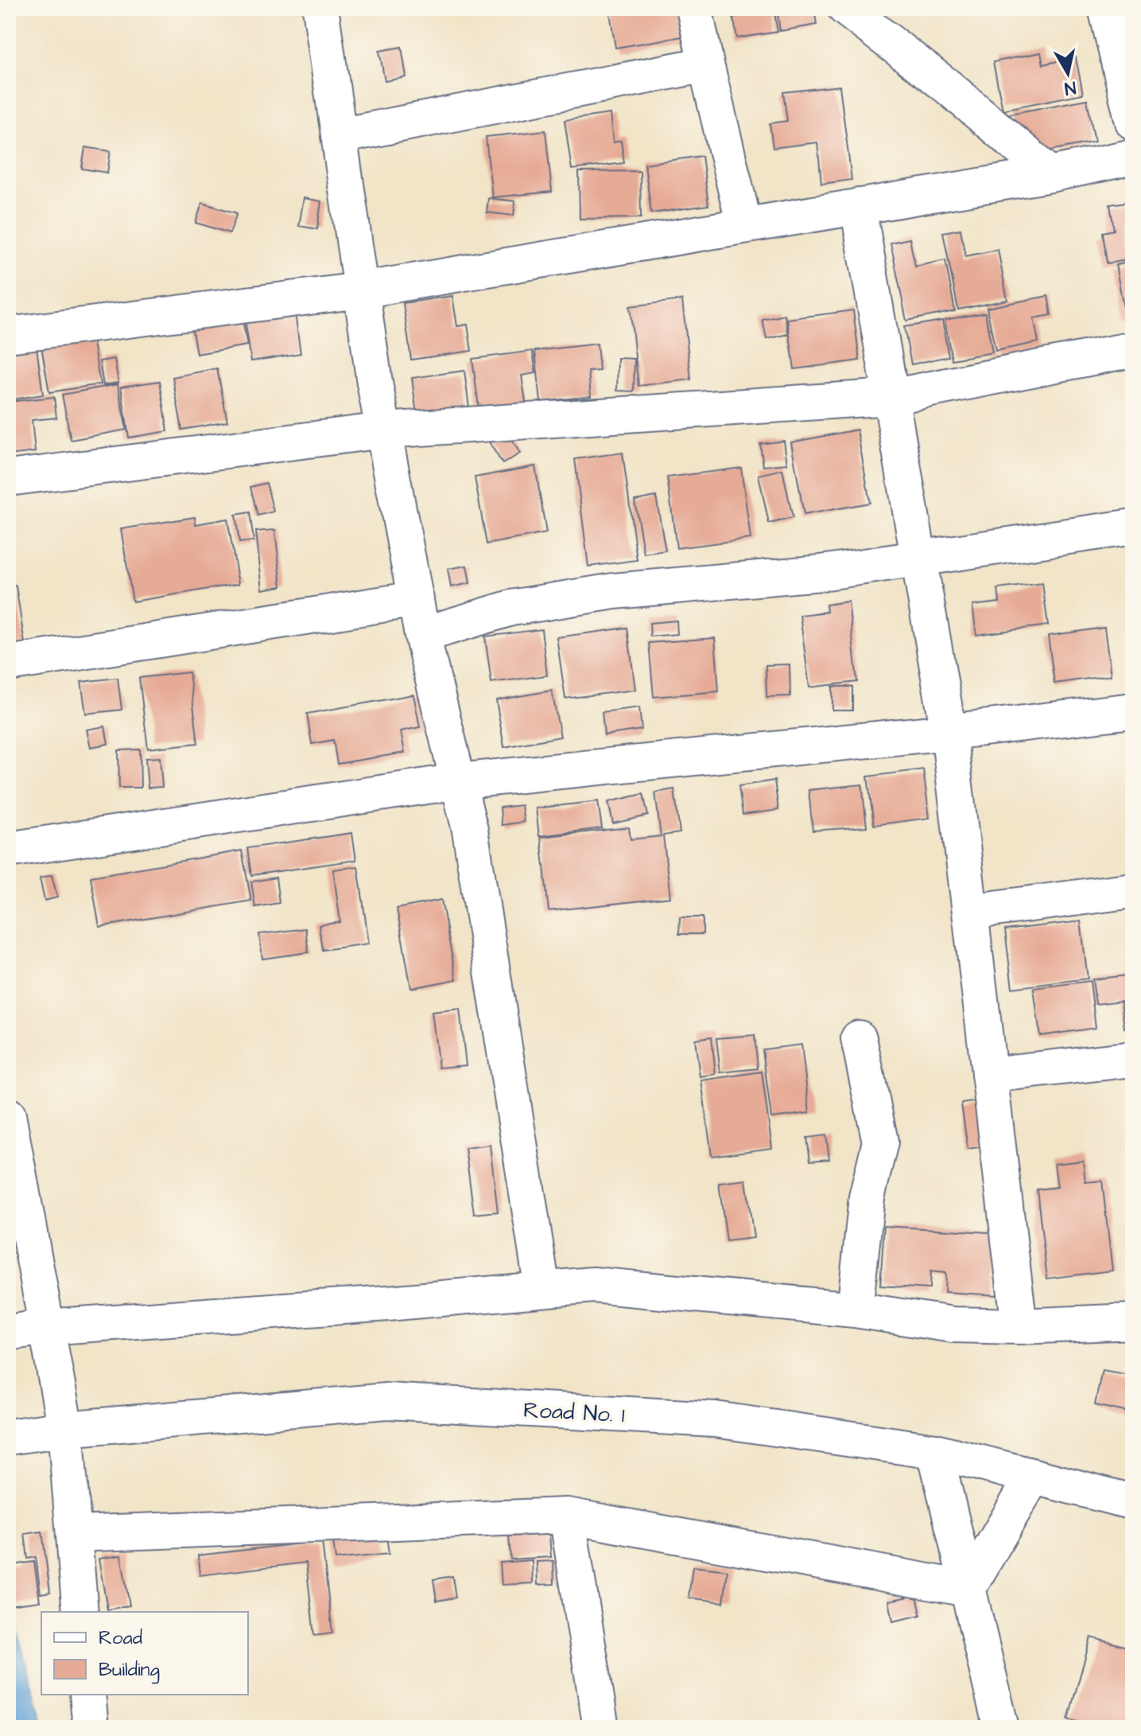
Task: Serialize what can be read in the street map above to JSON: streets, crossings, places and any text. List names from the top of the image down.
{
  "streets": {
    "main road": ["Road No. 1"]
  },
  "legend": ["Road", "Building"],
  "north": "bottom"
}
